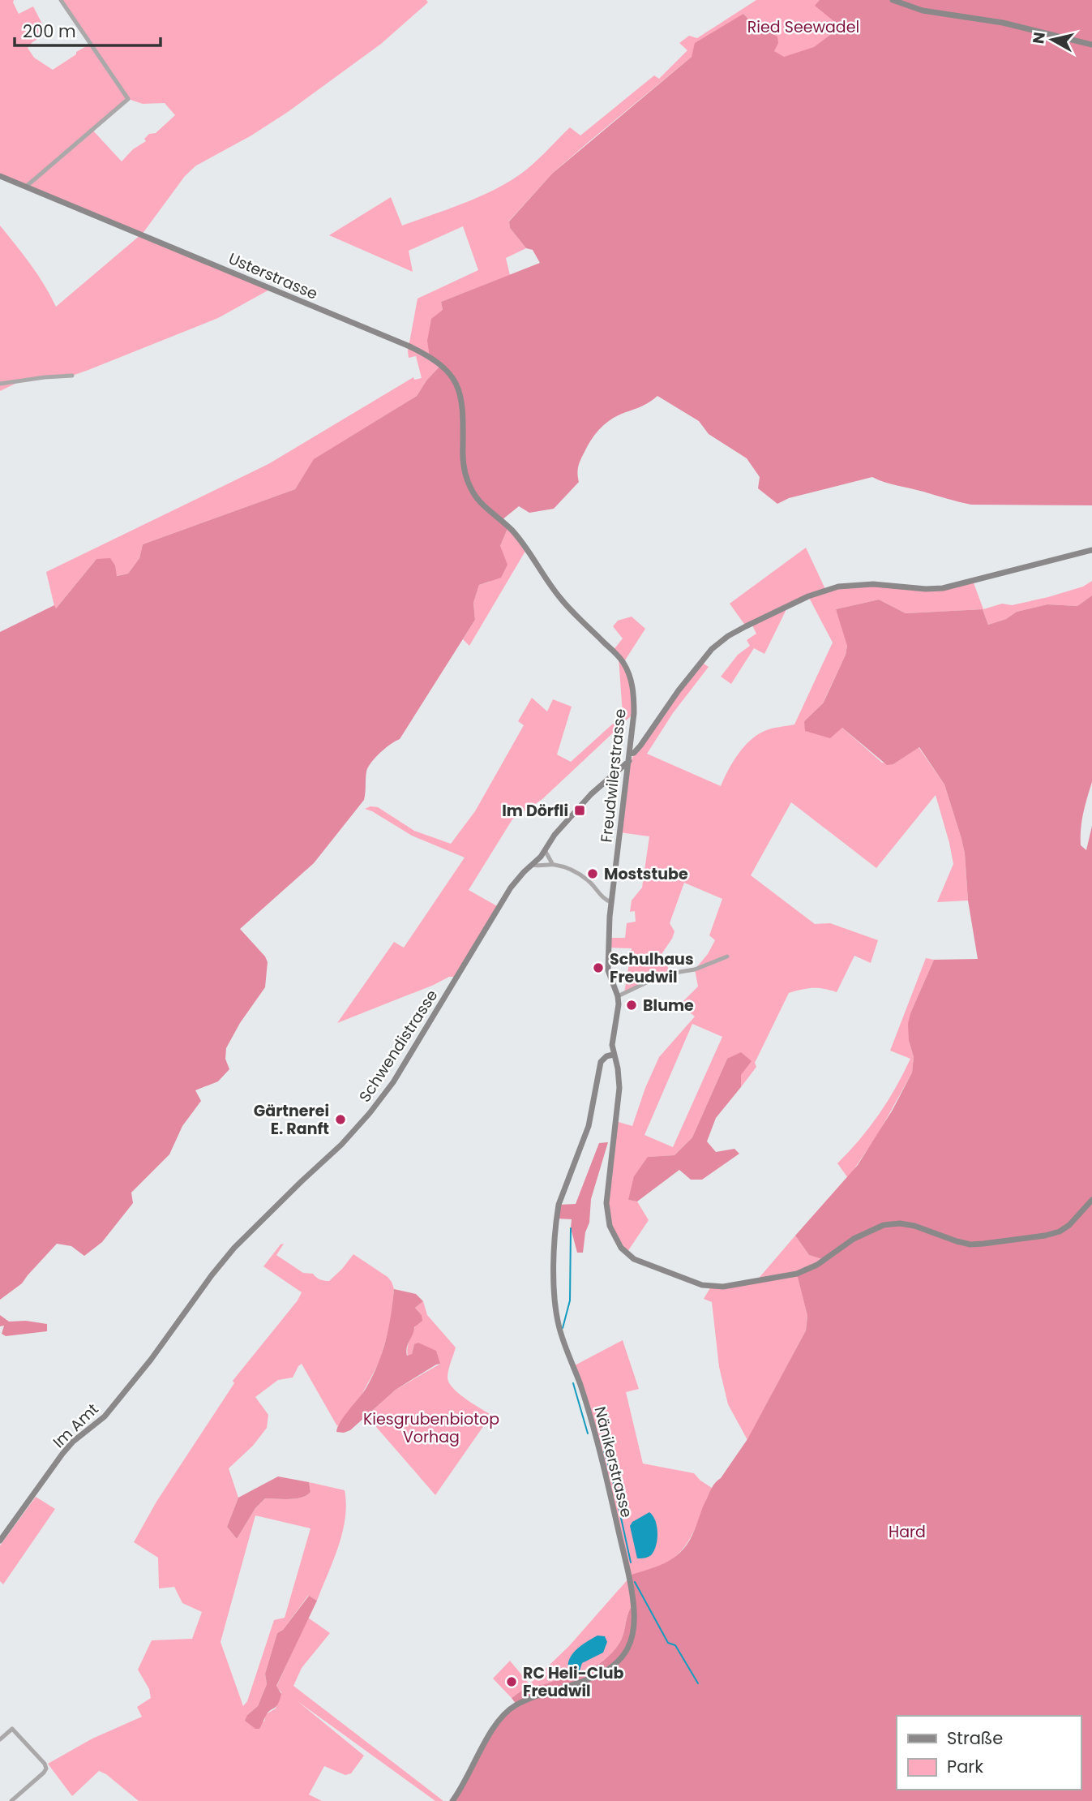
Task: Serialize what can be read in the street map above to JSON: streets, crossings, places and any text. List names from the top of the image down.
{
  "streets": {
    "street": [
      "Usterstrasse",
      "Freudwilerstrasse",
      "Schwendistrasse",
      "Im Amt",
      "Nänikerstrasse"
    ]
  },
  "crossings": [
    ["Usterstrasse", "Freudwilerstrasse"],
    ["Freudwilerstrasse", "Schwendistrasse"],
    ["Freudwilerstrasse", "Nänikerstrasse"],
    ["Schwendistrasse", "Im Amt"]
  ],
  "parks": ["Ried Seewadel", "Kiesgrubenbiotop Vorhag", "Hard"],
  "places": {
    "transit": ["Im Dörfli"],
    "other": [
      "Moststube",
      "Schulhaus Freudwil",
      "Blume",
      "Gärtnerei E. Ranft",
      "RC Heli-Club Freudwil"
    ]
  },
  "legend": ["Straße", "Park"],
  "scale_bar": "200 m",
  "north": "left"
}
